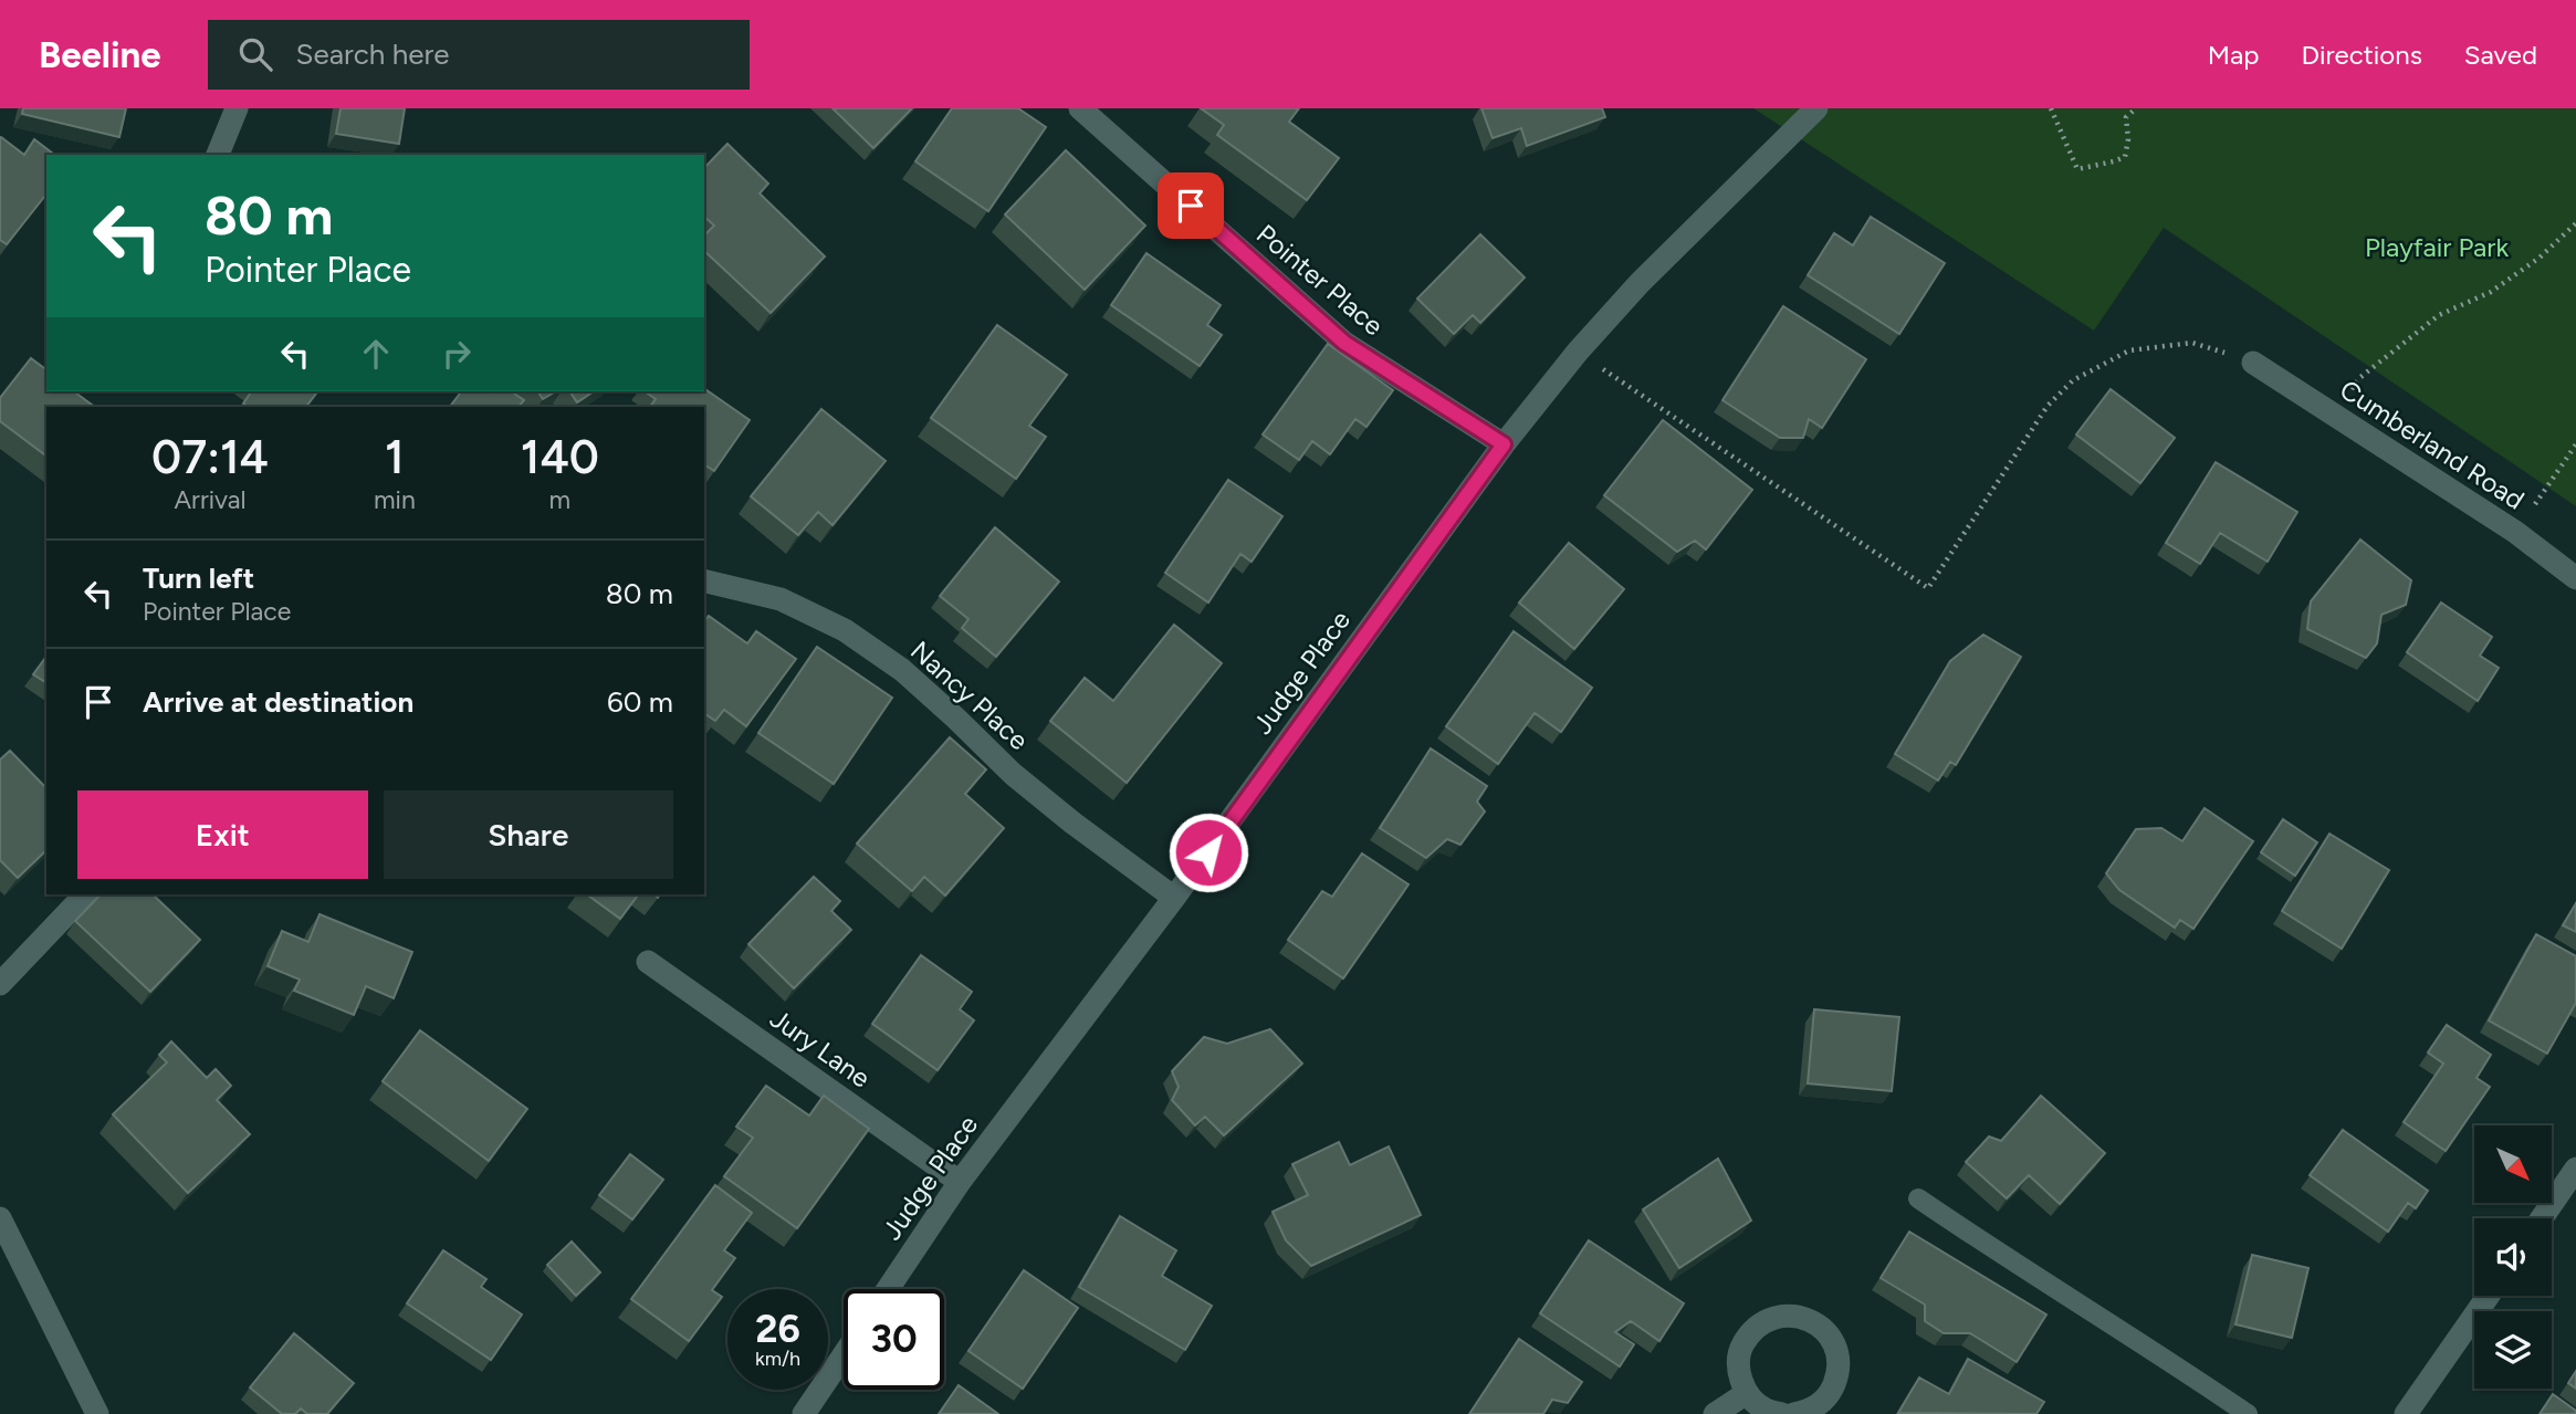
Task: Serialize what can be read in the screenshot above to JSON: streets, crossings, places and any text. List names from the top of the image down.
{
  "streets": {
    "street": [
      "Pointer Place",
      "Cumberland Road",
      "Judge Place",
      "Nancy Place",
      "Jury Lane"
    ]
  },
  "crossings": [
    ["Pointer Place", "Judge Place"],
    ["Judge Place", "Nancy Place"],
    ["Judge Place", "Jury Lane"]
  ],
  "parks": ["Playfair Park"],
  "north": "bottom right",
  "page": {
    "header": "Beeline",
    "search": "Search here",
    "nav": ["Map", "Directions", "Saved"],
    "turn": ["80 m", "Pointer Place"],
    "eta": [
      "07:14",
      "Arrival",
      "1",
      "min",
      "140",
      "m"
    ],
    "list": [
      {
        "name": "Turn left",
        "note": "Pointer Place",
        "value": "80 m"
      },
      {
        "name": "Arrive at destination",
        "value": "60 m"
      }
    ],
    "buttons": ["Exit", "Share"],
    "speed": "26 km/h",
    "limit": "30"
  }
}
